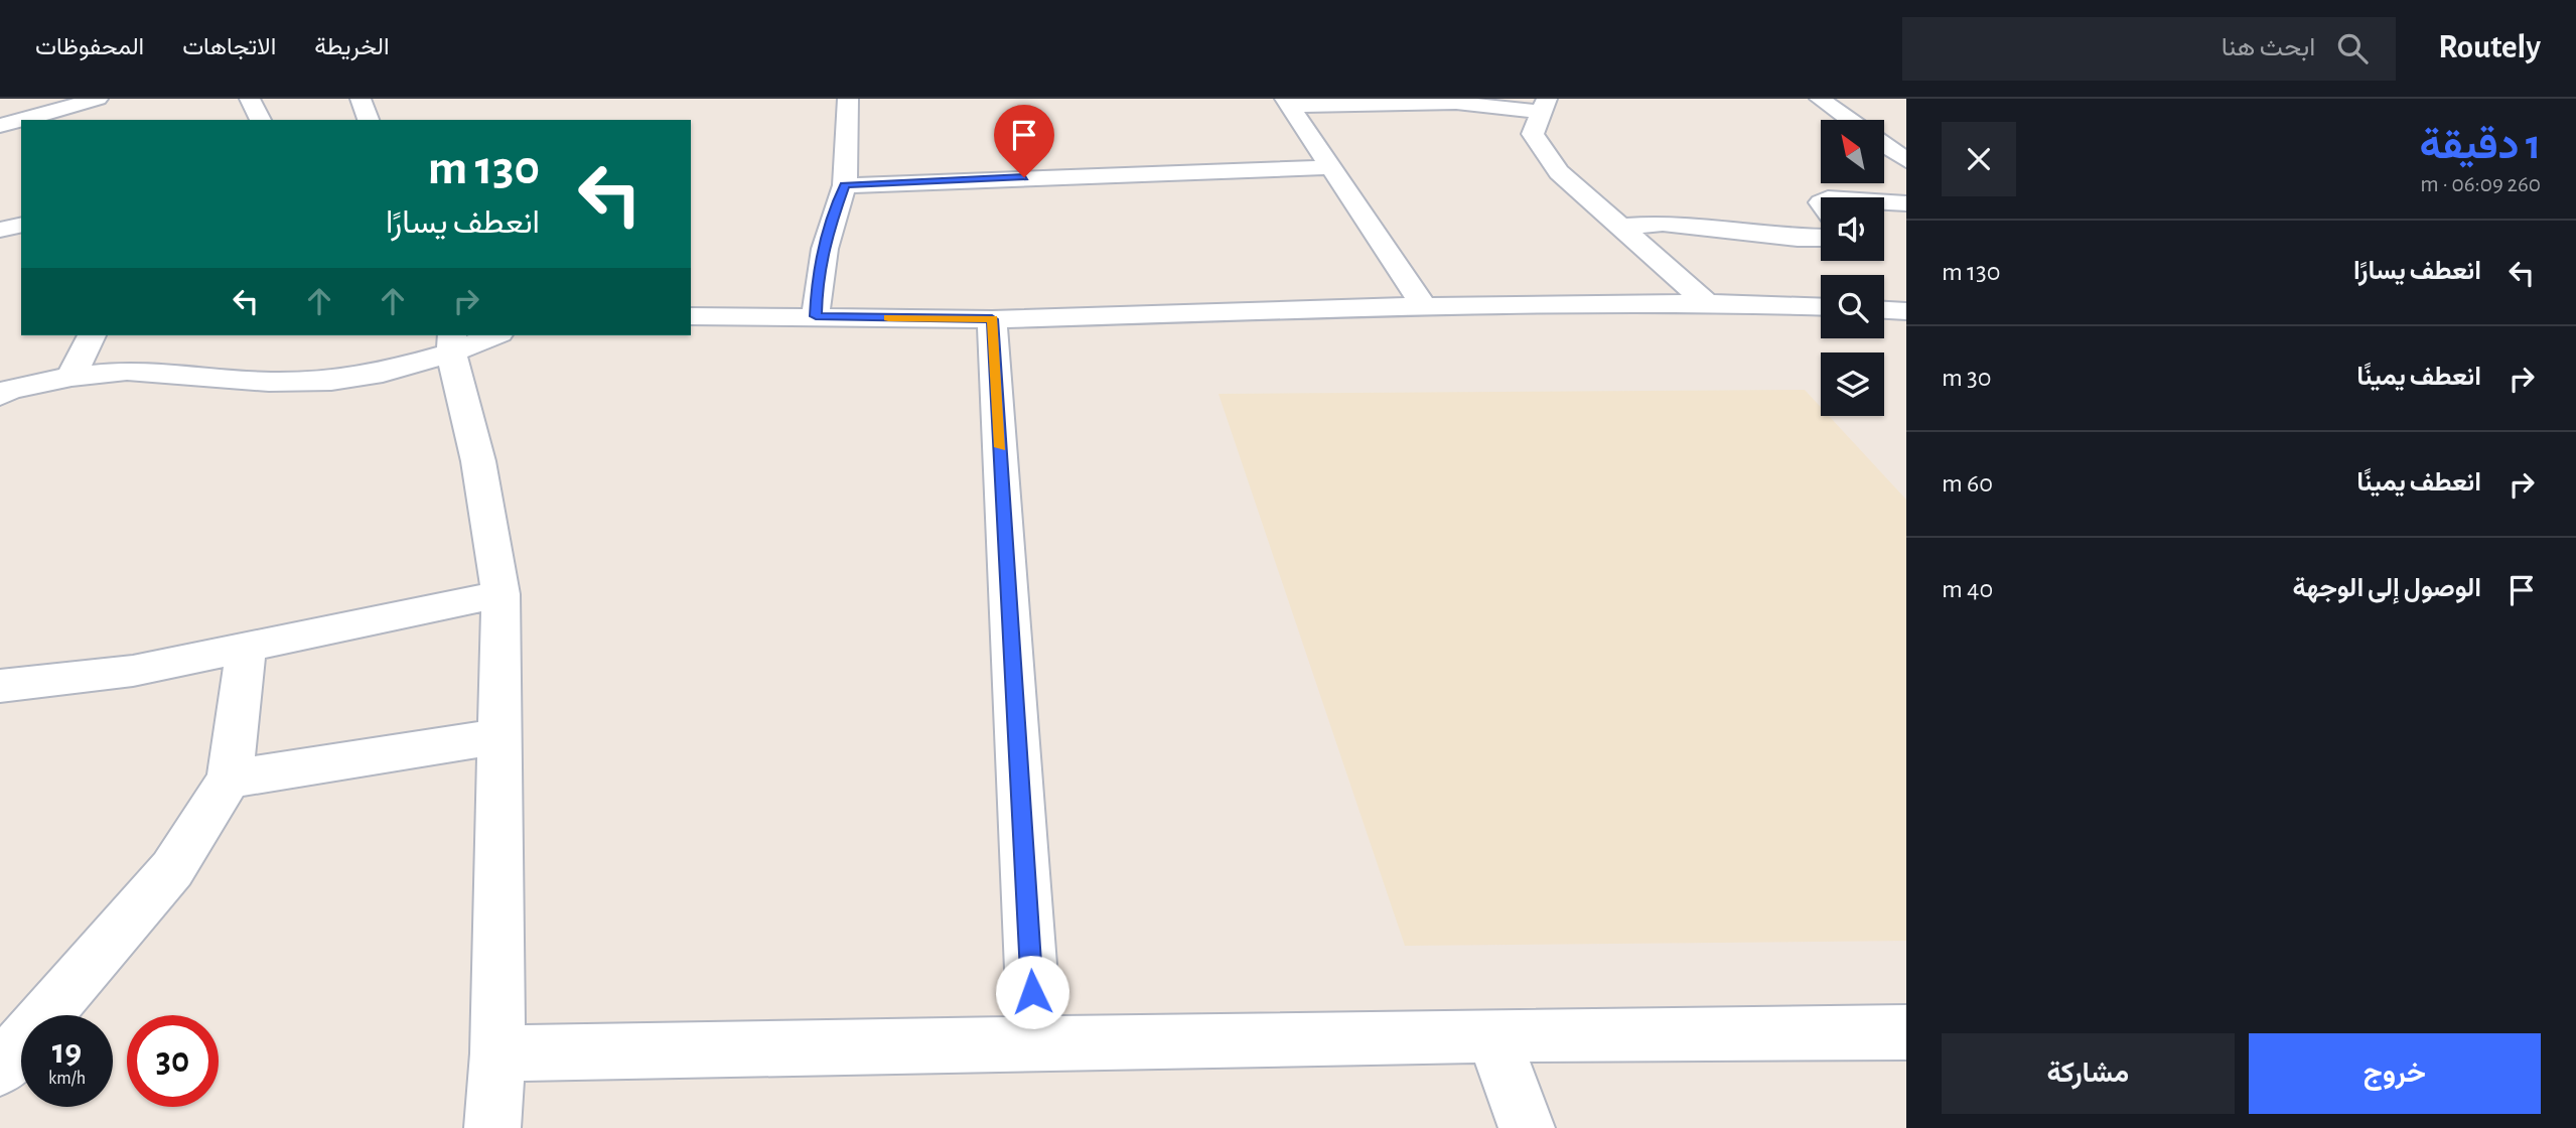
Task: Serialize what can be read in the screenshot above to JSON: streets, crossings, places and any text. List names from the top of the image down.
{
  "north": "top left",
  "page": {
    "header": "Routely",
    "search": "ابحث هنا",
    "nav": ["الخريطة", "الاتجاهات", "المحفوظات"],
    "heading": ["1 دقيقة", "260 m · 06:09"],
    "turn": ["130 m", "انعطف يسارًا"],
    "list": [
      {
        "name": "انعطف يسارًا",
        "value": "130 m"
      },
      {
        "name": "انعطف يمينًا",
        "value": "30 m"
      },
      {
        "name": "انعطف يمينًا",
        "value": "60 m"
      },
      {
        "name": "الوصول إلى الوجهة",
        "value": "40 m"
      }
    ],
    "speed": "19 km/h",
    "limit": "30",
    "buttons": ["خروج", "مشاركة"]
  }
}
